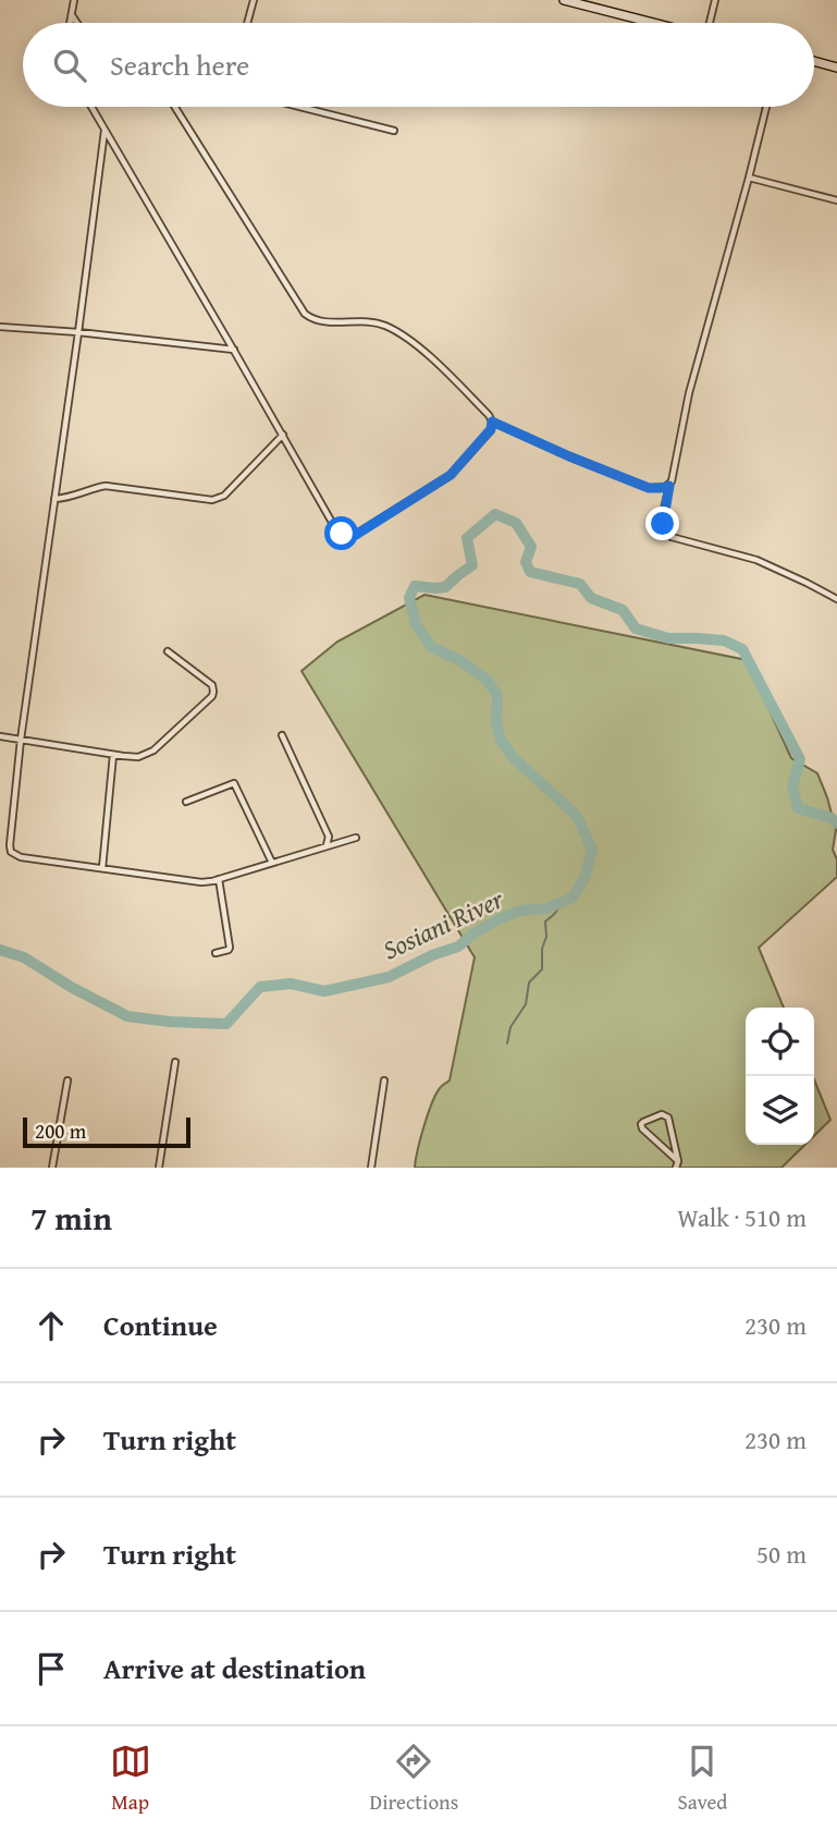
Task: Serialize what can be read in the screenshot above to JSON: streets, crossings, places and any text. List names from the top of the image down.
{
  "water": ["Sosiani River"],
  "scale_bar": "200 m",
  "page": {
    "search": "Search here",
    "scale": "200 m",
    "heading": ["7 min", "Walk · 510 m"],
    "list": [
      ["Continue", "230 m"],
      ["Turn right", "230 m"],
      ["Turn right", "50 m"],
      "Arrive at destination"
    ],
    "nav": ["Map", "Directions", "Saved"]
  }
}
